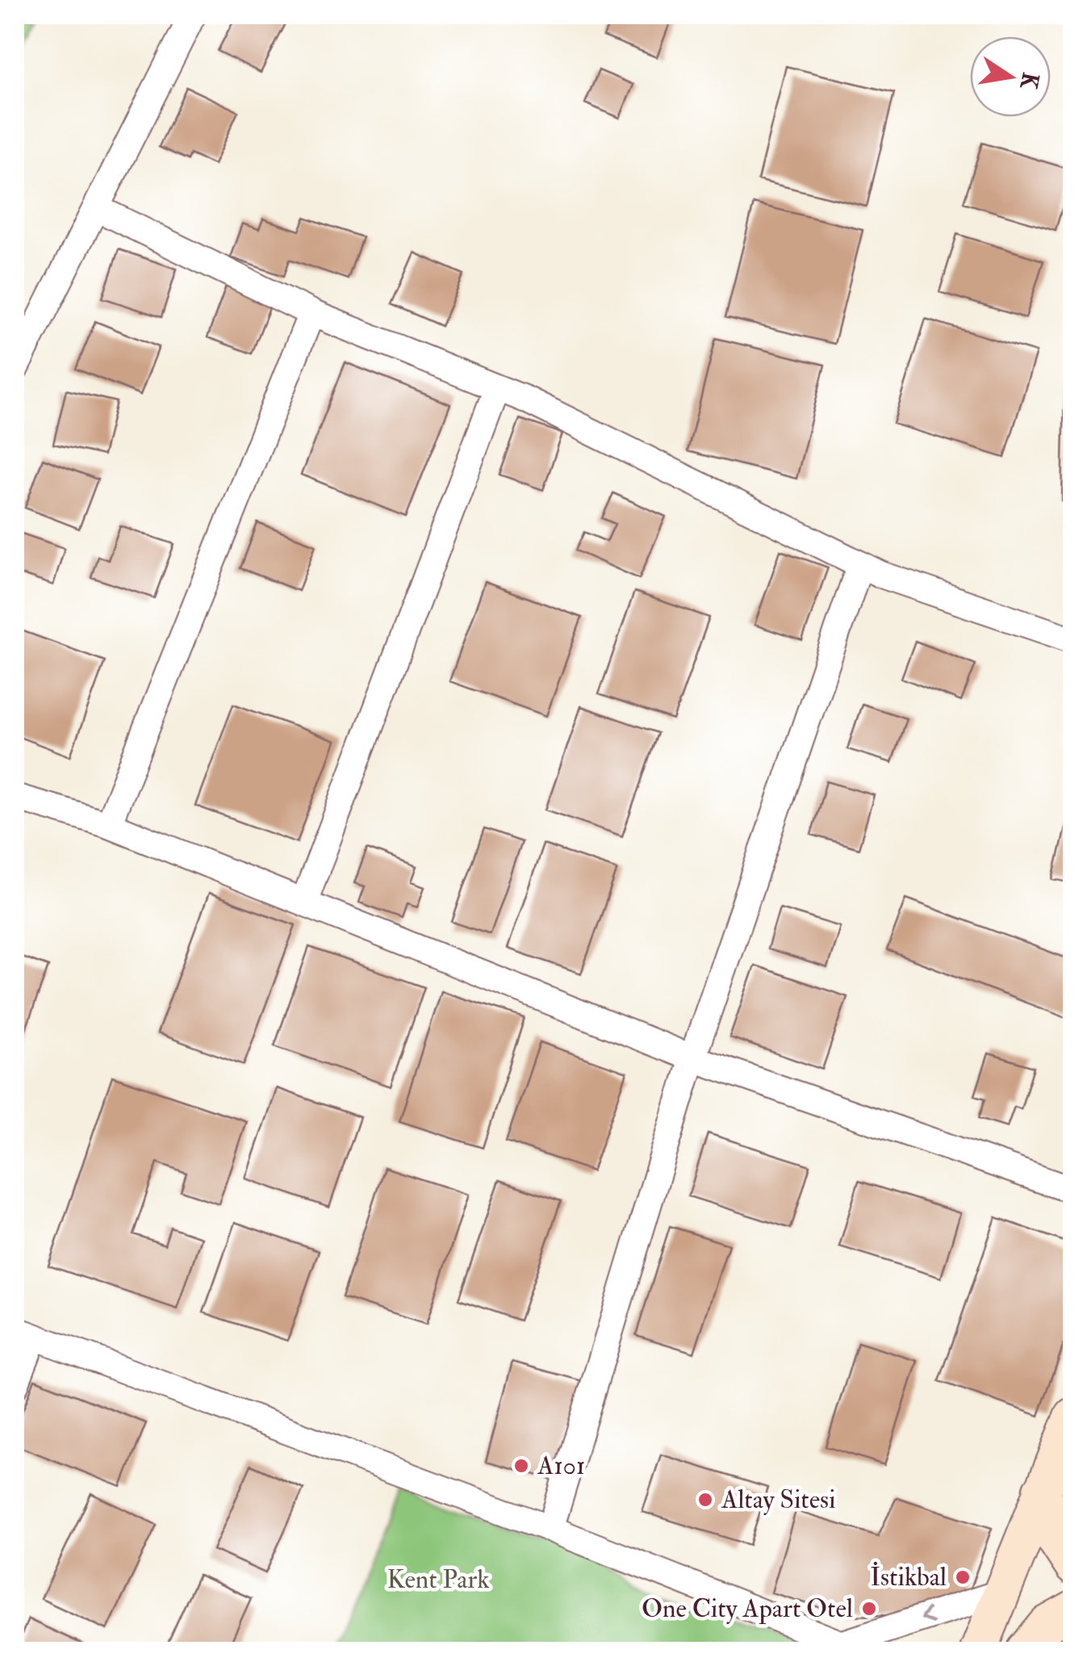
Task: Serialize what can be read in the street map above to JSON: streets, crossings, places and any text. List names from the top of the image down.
{
  "parks": ["Kent Park"],
  "places": [
    "A101",
    "Altay Sitesi",
    "İstikbal",
    "One City Apart Otel"
  ],
  "north": "right"
}
